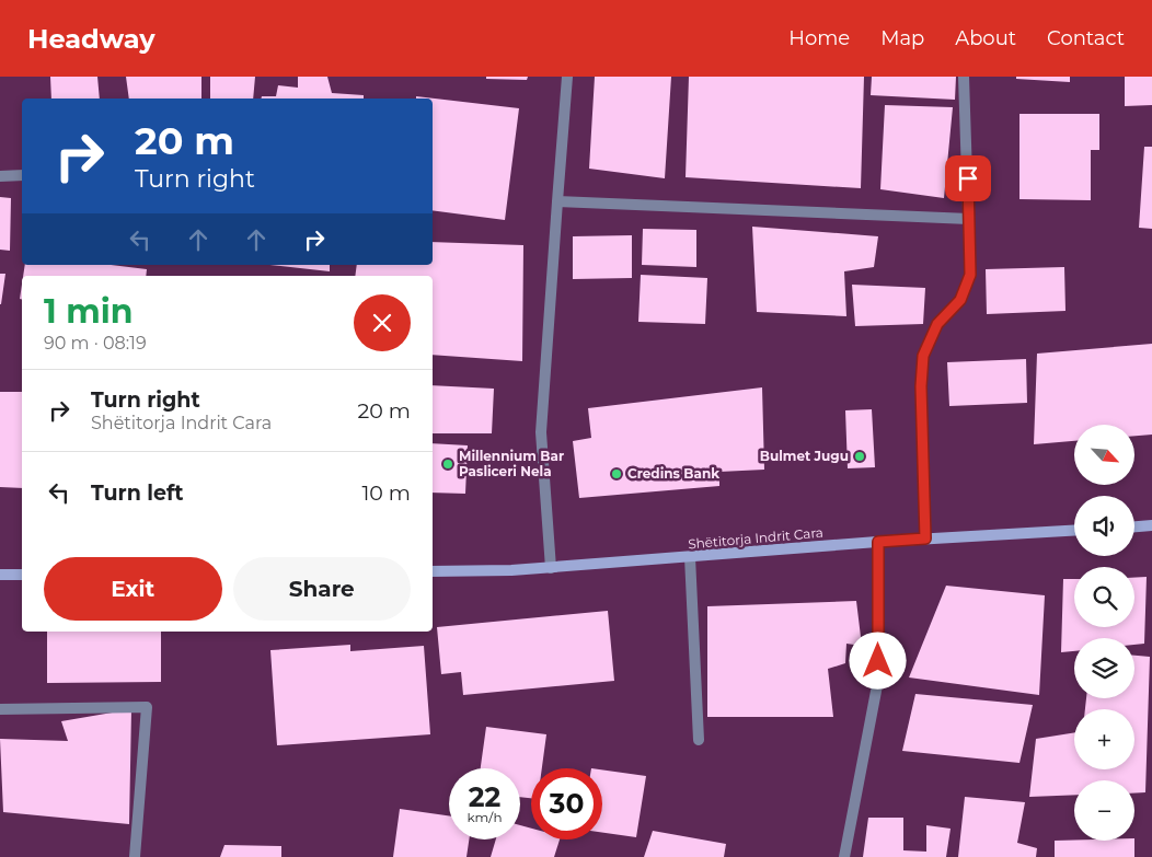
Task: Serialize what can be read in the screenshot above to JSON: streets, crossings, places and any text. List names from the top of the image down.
{
  "streets": {
    "main road": ["Shëtitorja Indrit Cara"]
  },
  "places": ["Bulmet Jugu", "Millennium Bar Pasliceri Nela", "Credins Bank"],
  "north": "bottom right",
  "page": {
    "header": "Headway",
    "nav": [
      "Home",
      "Map",
      "About",
      "Contact"
    ],
    "turn": ["20 m", "Turn right"],
    "heading": ["1 min", "90 m · 08:19"],
    "list": [
      {
        "name": "Turn right",
        "note": "Shëtitorja Indrit Cara",
        "value": "20 m"
      },
      {
        "name": "Turn left",
        "value": "10 m"
      }
    ],
    "map_buttons": ["+", "−"],
    "buttons": ["Exit", "Share"],
    "speed": "22 km/h",
    "limit": "30"
  }
}
